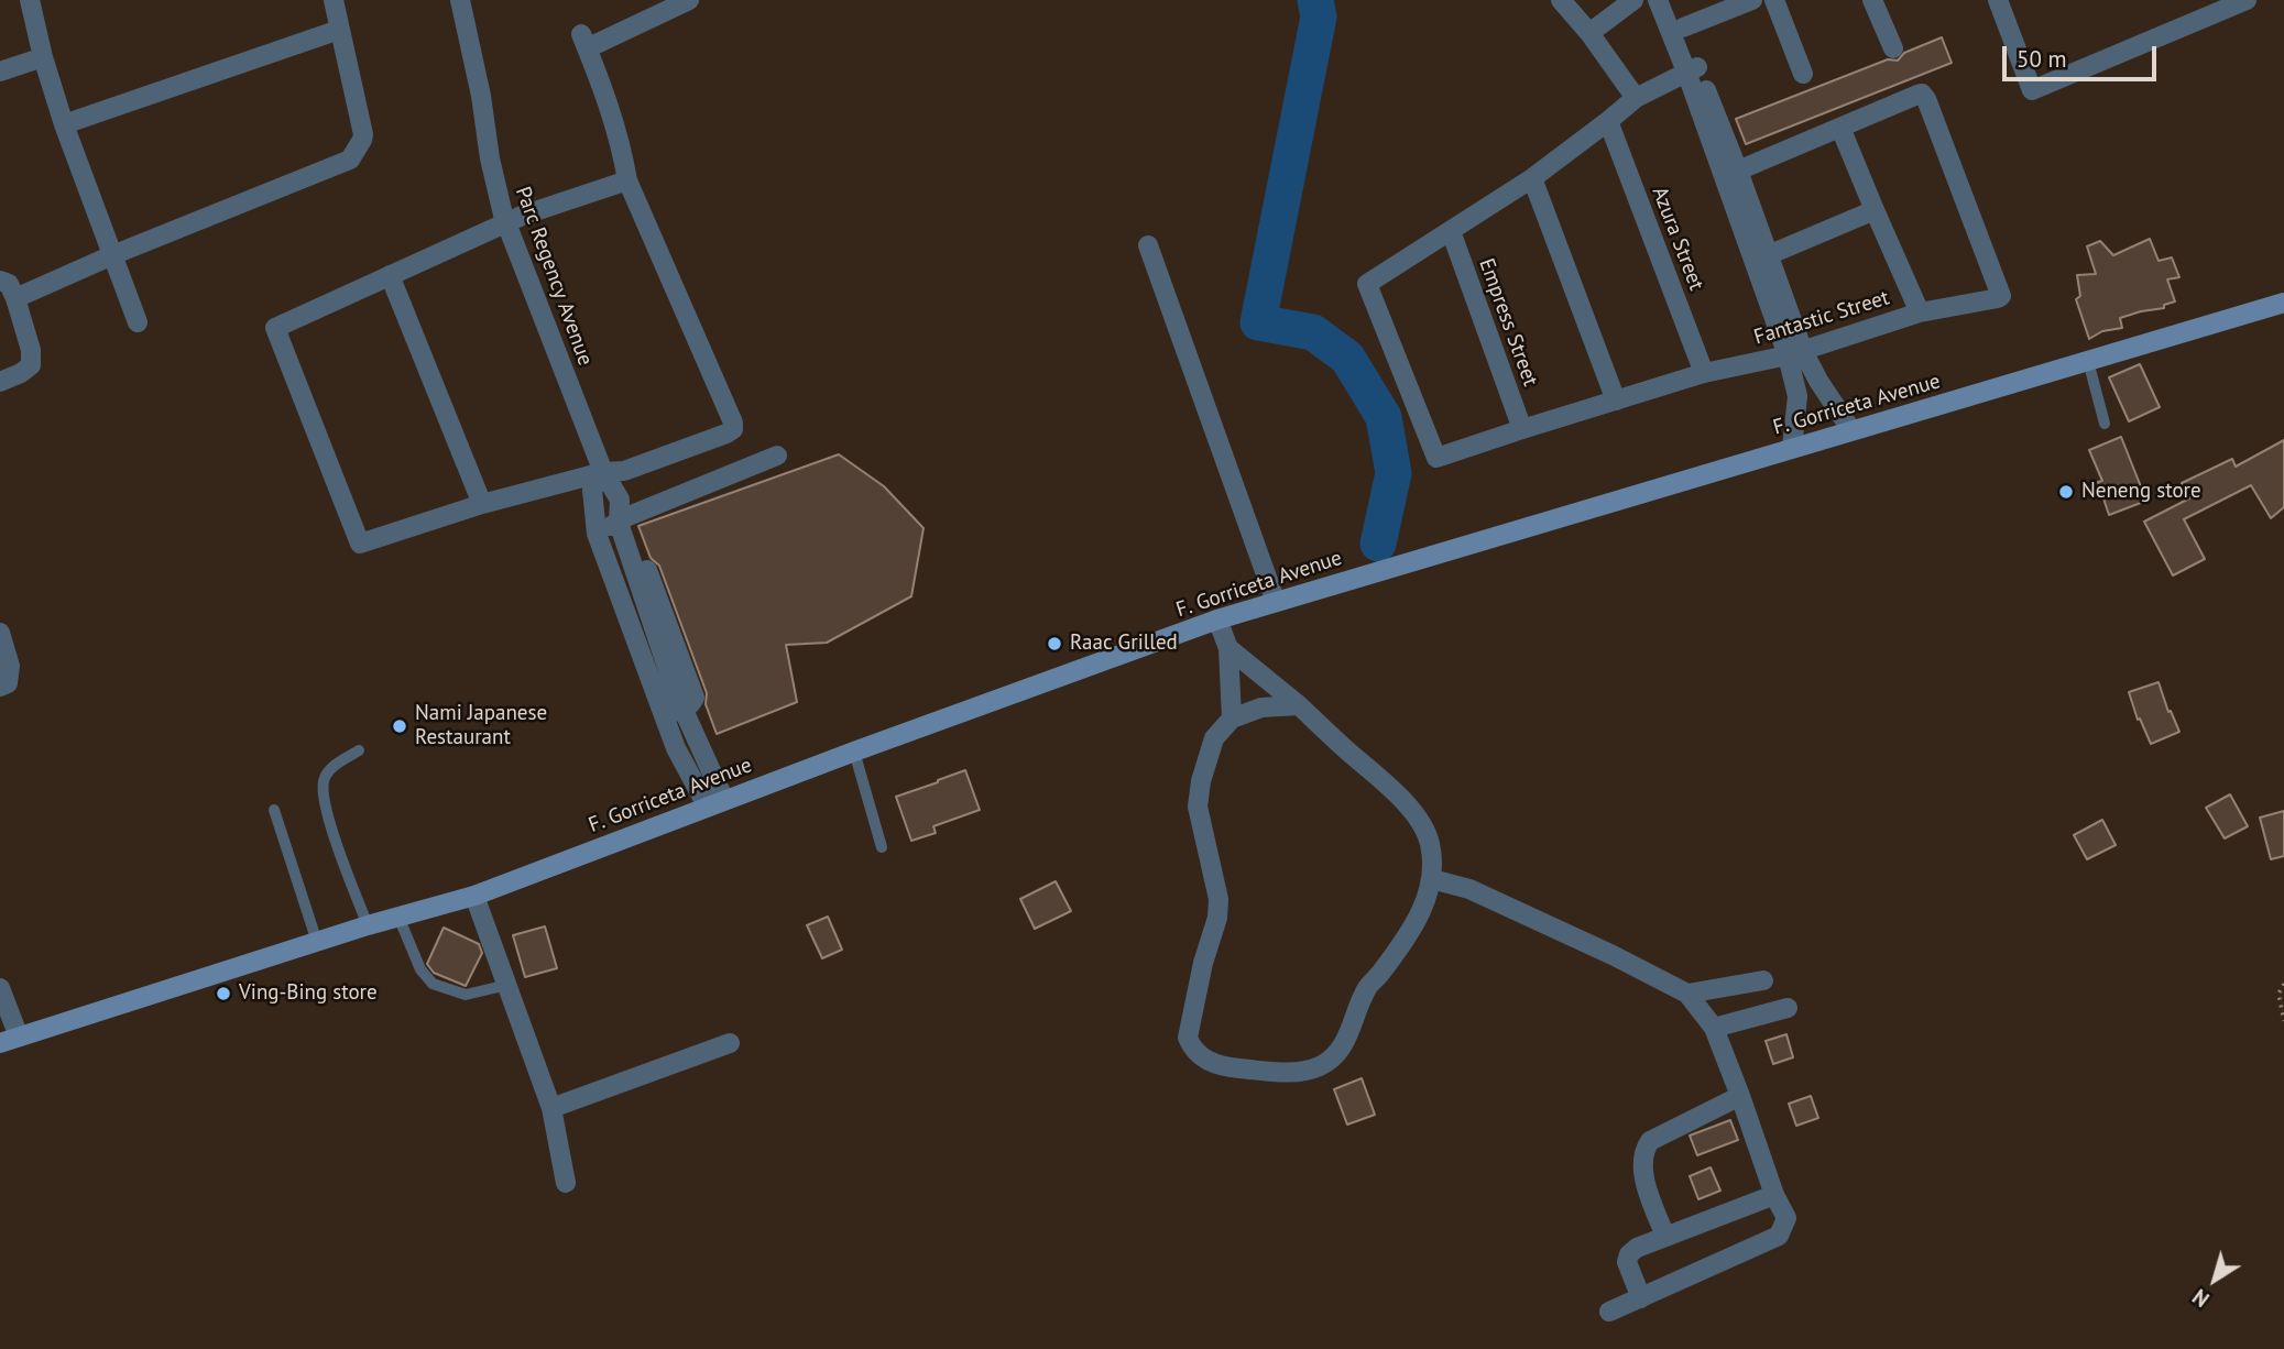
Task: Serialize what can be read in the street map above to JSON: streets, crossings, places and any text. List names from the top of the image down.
{
  "streets": {
    "main road": ["F. Gorriceta Avenue"],
    "street": [
      "Azura Street",
      "Parc Regency Avenue",
      "Fantastic Street",
      "Empress Street"
    ]
  },
  "crossings": [
    ["Azura Street", "Fantastic Street"],
    ["Fantastic Street", "Empress Street"]
  ],
  "places": [
    "Neneng store",
    "Raac Grilled",
    "Nami Japanese Restaurant",
    "Ving-Bing store"
  ],
  "scale_bar": "50 m",
  "north": "bottom left"
}
